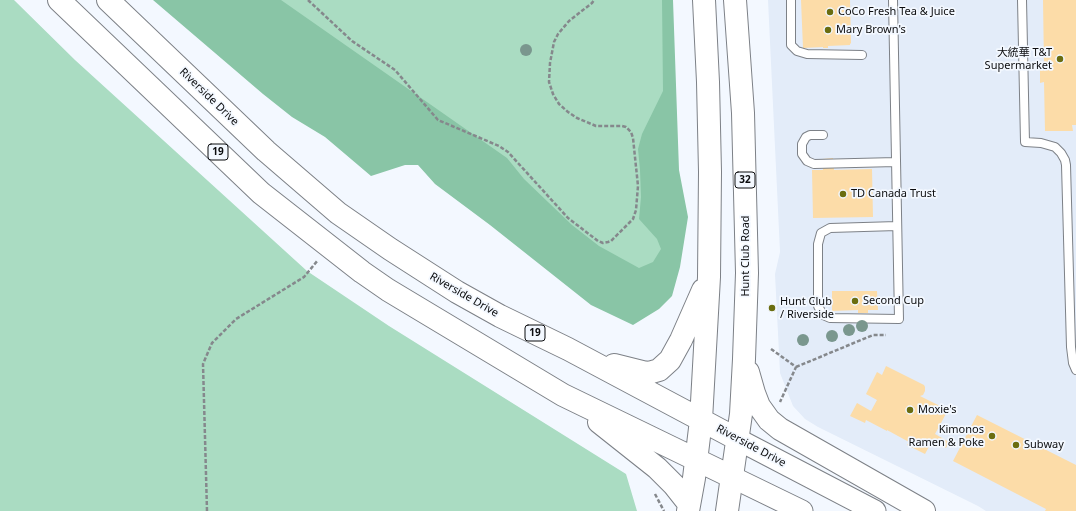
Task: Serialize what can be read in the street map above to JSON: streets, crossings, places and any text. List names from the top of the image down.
{
  "streets": {
    "main road": [
      "Riverside Drive",
      "19",
      "32",
      "Hunt Club Road"
    ]
  },
  "crossings": [
    ["Riverside Drive", "Hunt Club Road"],
    ["19", "Hunt Club Road"]
  ],
  "places": [
    "CoCo Fresh Tea & Juice",
    "Mary Brown's",
    "大統華 T&T Supermarket",
    "TD Canada Trust",
    "Second Cup",
    "Hunt Club / Riverside",
    "Moxie's",
    "Kimonos Ramen & Poke",
    "Subway"
  ]
}
